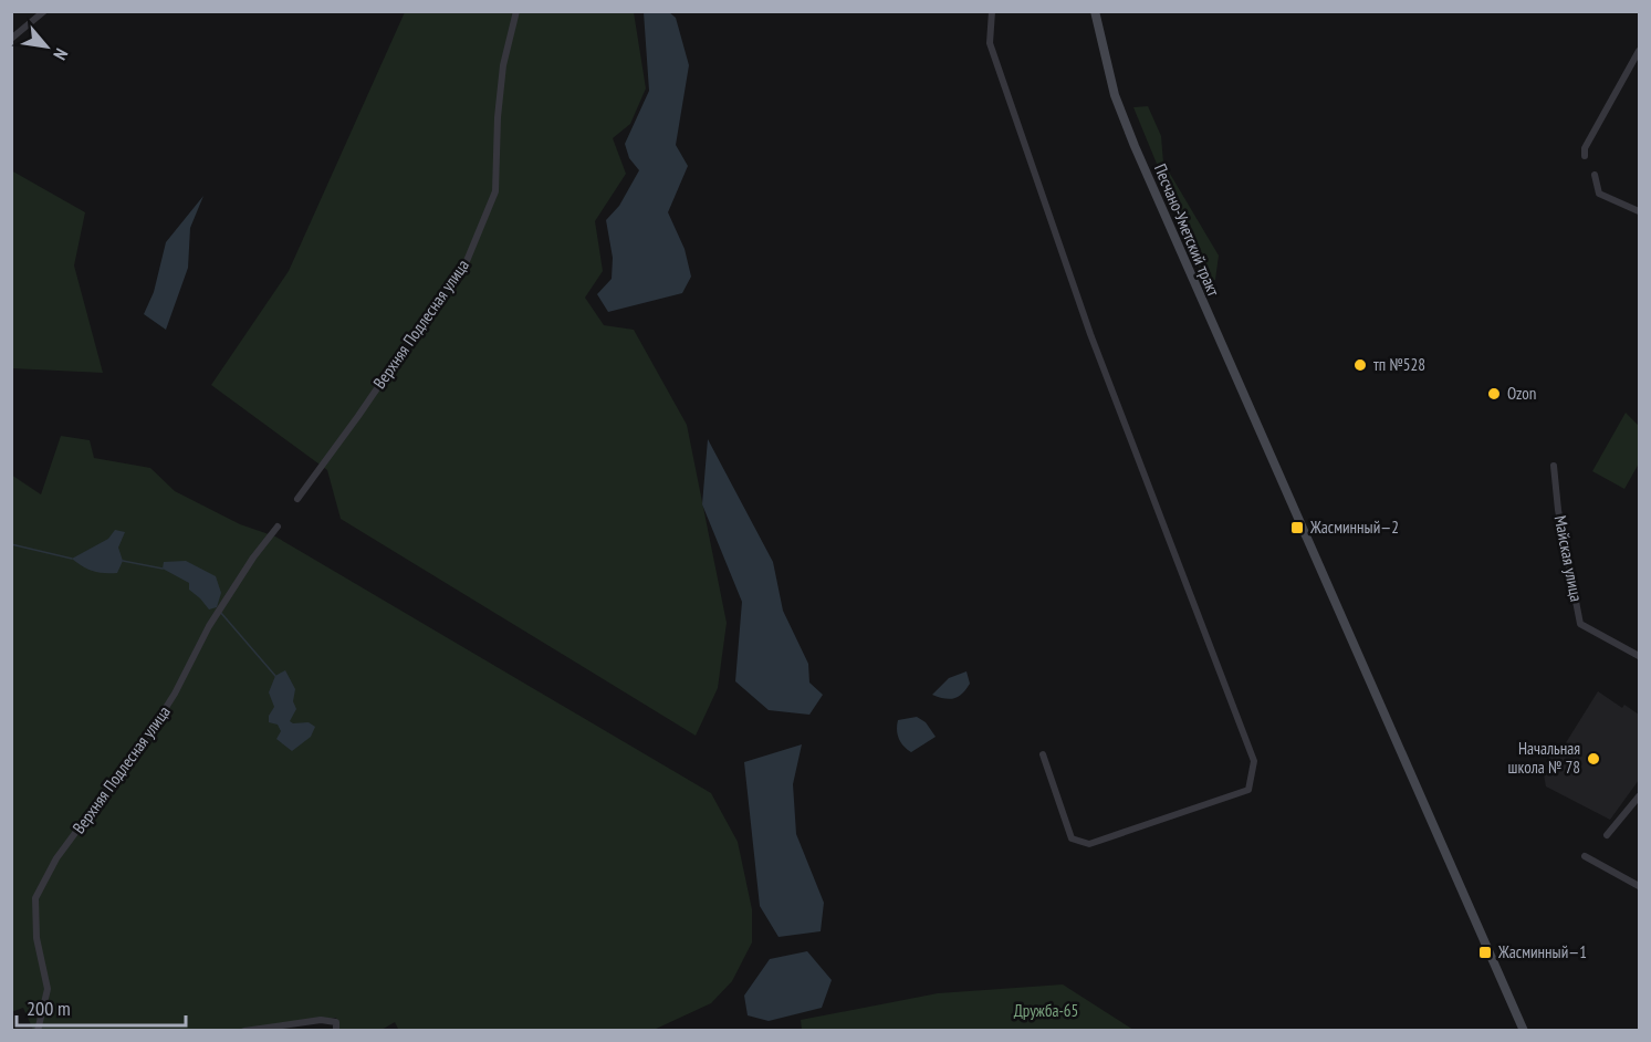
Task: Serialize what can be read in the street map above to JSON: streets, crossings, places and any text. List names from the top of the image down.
{
  "streets": {
    "main road": ["Песчано-Уметский тракт"],
    "street": ["Верхняя Подлесная улица", "Майская улица"]
  },
  "parks": ["Дружба-65"],
  "places": {
    "other": ["тп №528", "Ozon", "Начальная школа № 78"],
    "transit": ["Жасминный—2", "Жасминный—1"]
  },
  "scale_bar": "200 m",
  "north": "bottom right"
}
